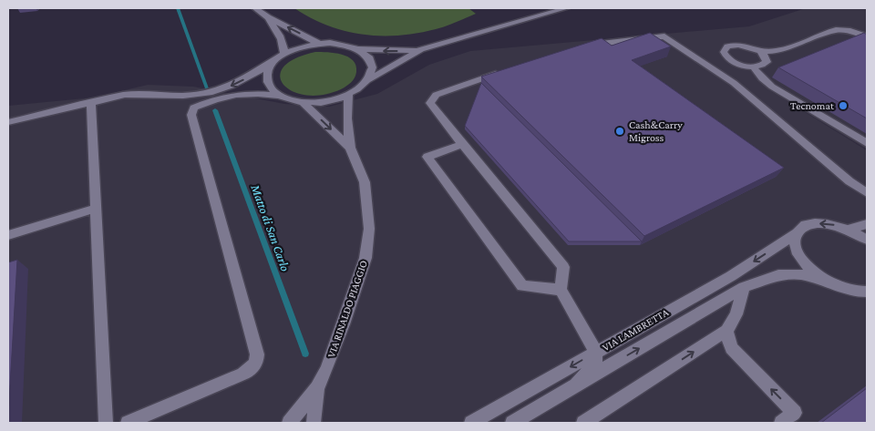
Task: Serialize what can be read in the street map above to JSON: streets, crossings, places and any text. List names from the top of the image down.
{
  "streets": {
    "street": ["VIA RINALDO PIAGGIO", "VIA LAMBRETTA"]
  },
  "water": ["Matto di San Carlo"],
  "places": ["Tecnomat", "Cash&Carry Migross"]
}
